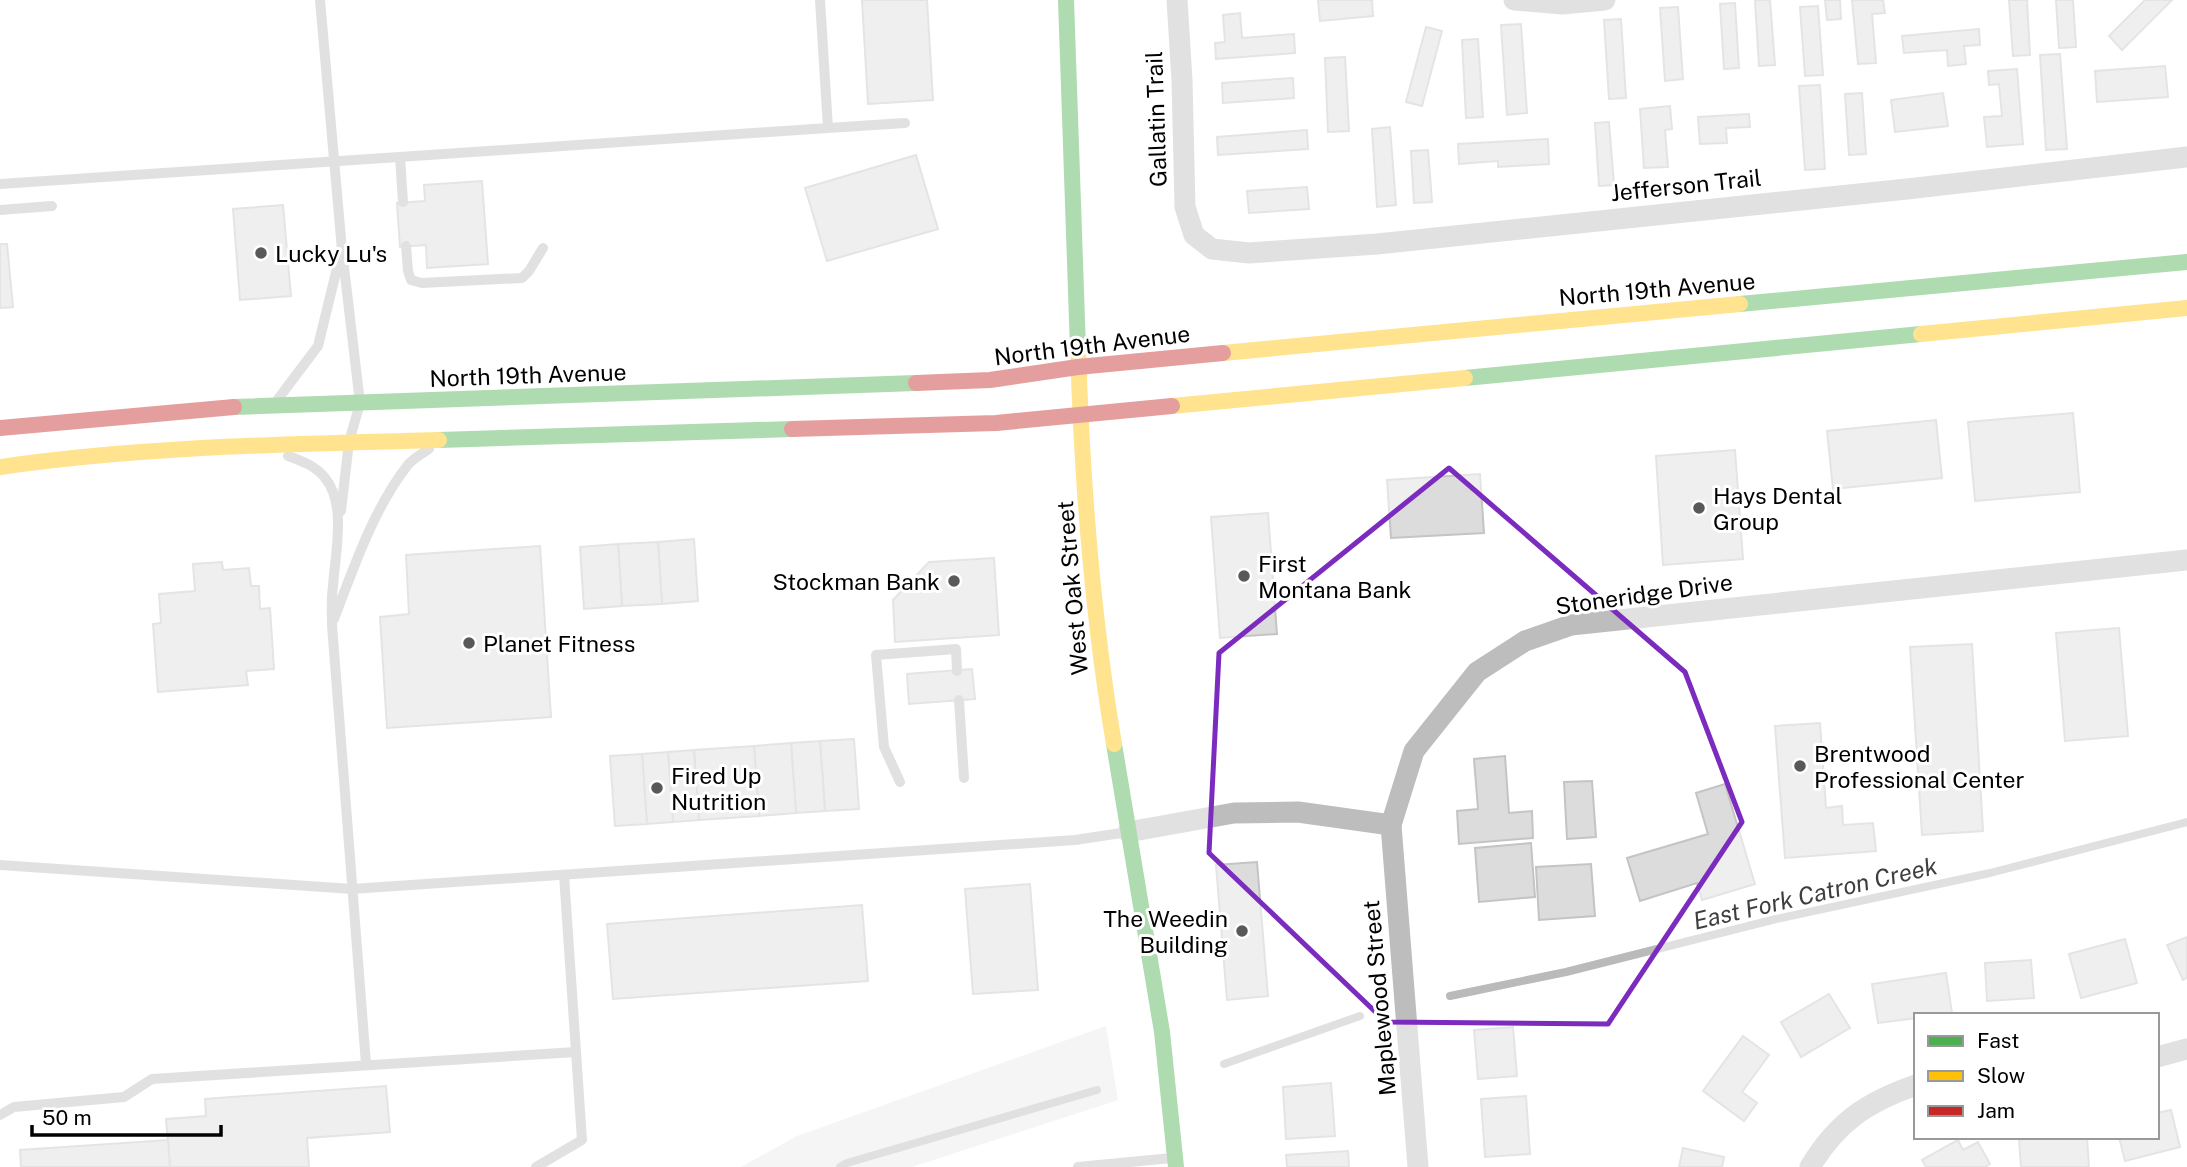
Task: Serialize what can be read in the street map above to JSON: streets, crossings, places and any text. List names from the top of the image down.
{
  "streets": {
    "main road": ["North 19th Avenue", "West Oak Street"],
    "street": [
      "Gallatin Trail",
      "Jefferson Trail",
      "Stoneridge Drive",
      "Maplewood Street"
    ]
  },
  "crossings": [
    ["Gallatin Trail", "Jefferson Trail"],
    ["North 19th Avenue", "West Oak Street"],
    ["Stoneridge Drive", "Maplewood Street"]
  ],
  "water": ["East Fork Catron Creek"],
  "places": [
    "Lucky Lu's",
    "Hays Dental Group",
    "First Montana Bank",
    "Stockman Bank",
    "Planet Fitness",
    "Brentwood Professional Center",
    "Fired Up Nutrition",
    "The Weedin Building"
  ],
  "legend": ["Fast", "Slow", "Jam"],
  "scale_bar": "50 m"
}
